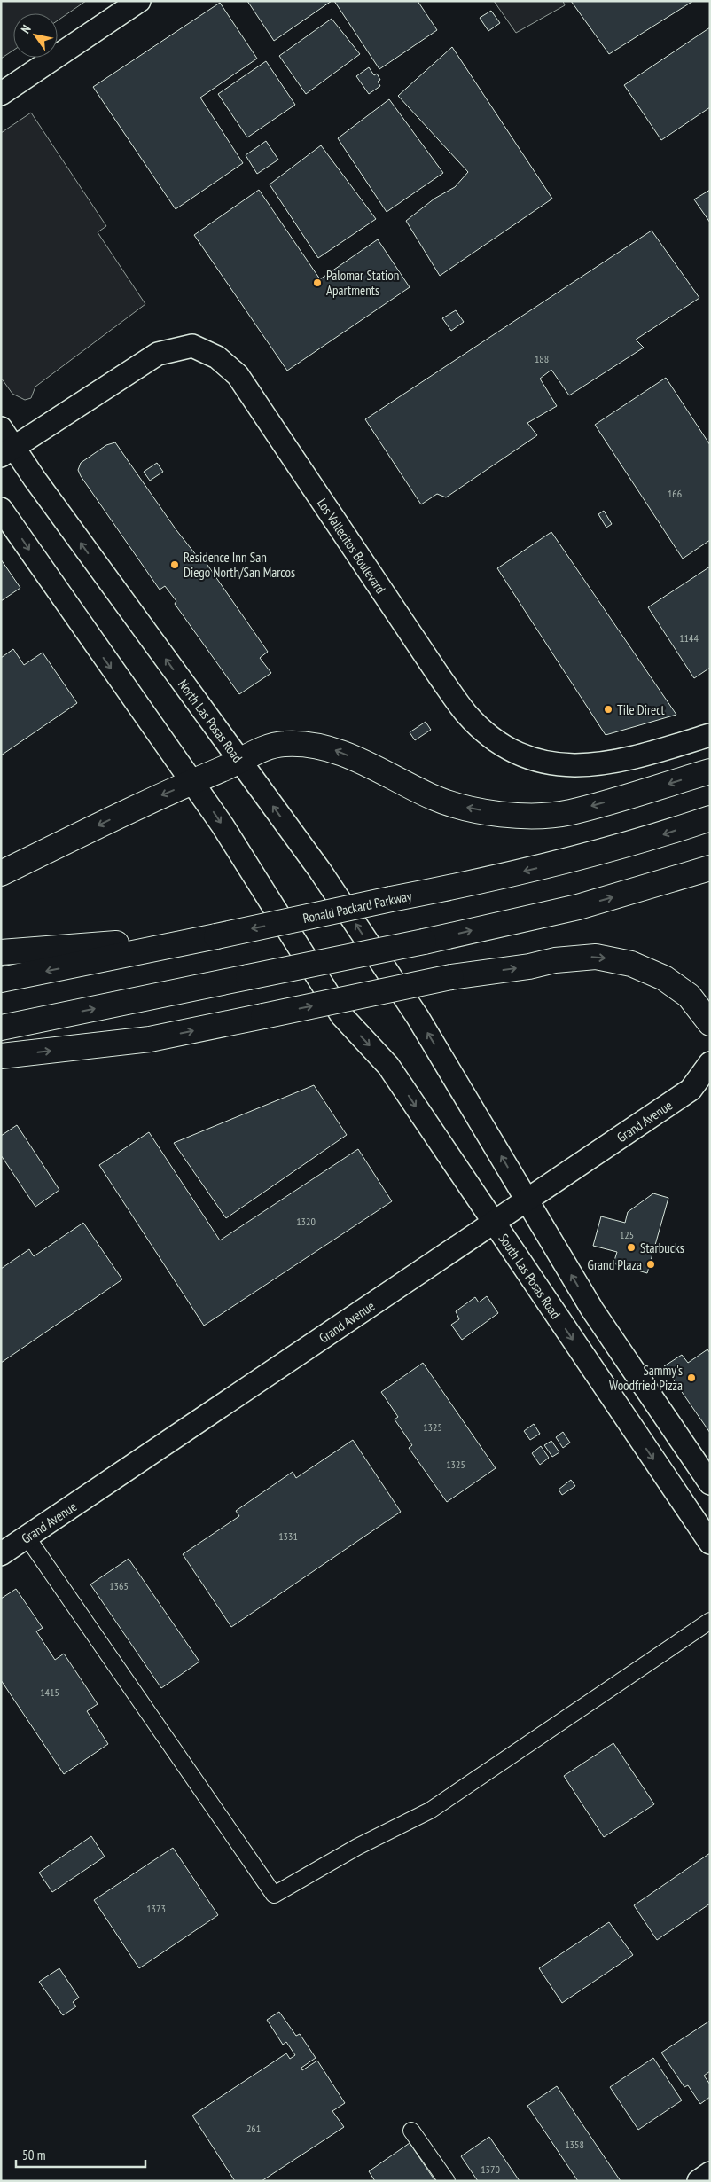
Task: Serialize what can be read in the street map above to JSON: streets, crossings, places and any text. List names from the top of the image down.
{
  "streets": {
    "highway": ["Ronald Packard Parkway"],
    "main road": [
      "Los Vallecitos Boulevard",
      "North Las Posas Road",
      "Grand Avenue",
      "South Las Posas Road"
    ]
  },
  "crossings": [
    ["Los Vallecitos Boulevard", "North Las Posas Road"],
    ["North Las Posas Road", "Grand Avenue"],
    ["Grand Avenue", "South Las Posas Road"]
  ],
  "places": [
    "Palomar Station Apartments",
    "Residence Inn San Diego North/San Marcos",
    "Tile Direct",
    "Starbucks",
    "Grand Plaza",
    "Sammy's Woodfried Pizza"
  ],
  "house_numbers": [
    "188",
    "166",
    "1144",
    "1320",
    "125",
    "1325",
    "1325",
    "1331",
    "1365",
    "1415",
    "1373",
    "261",
    "1358",
    "1370"
  ],
  "scale_bar": "50 m",
  "north": "top left"
}
